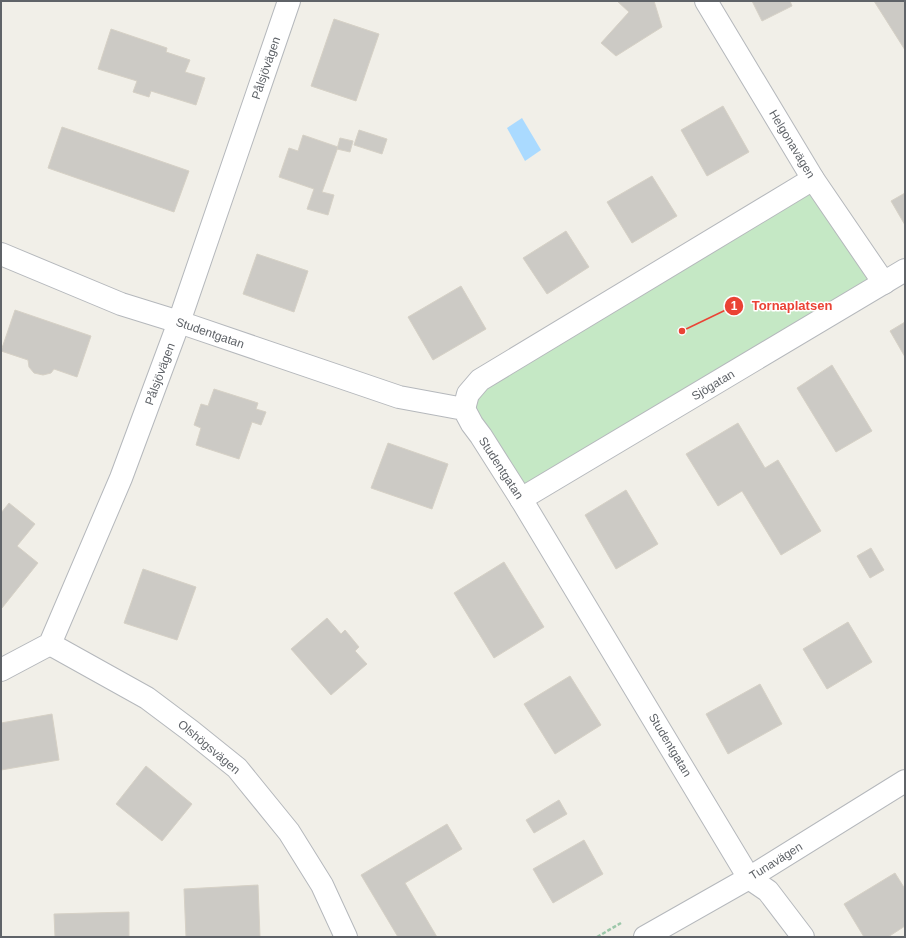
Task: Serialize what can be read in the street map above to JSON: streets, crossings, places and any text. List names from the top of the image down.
{
  "streets": {
    "street": [
      "Pålsjövägen",
      "Helgonavägen",
      "Studentgatan",
      "Sjögatan",
      "Olshögsvägen",
      "Tunavägen"
    ]
  },
  "crossings": [
    ["Pålsjövägen", "Studentgatan"],
    ["Pålsjövägen", "Olshögsvägen"],
    ["Helgonavägen", "Sjögatan"],
    ["Studentgatan", "Sjögatan"],
    ["Studentgatan", "Tunavägen"]
  ],
  "places": ["Tornaplatsen"]
}
